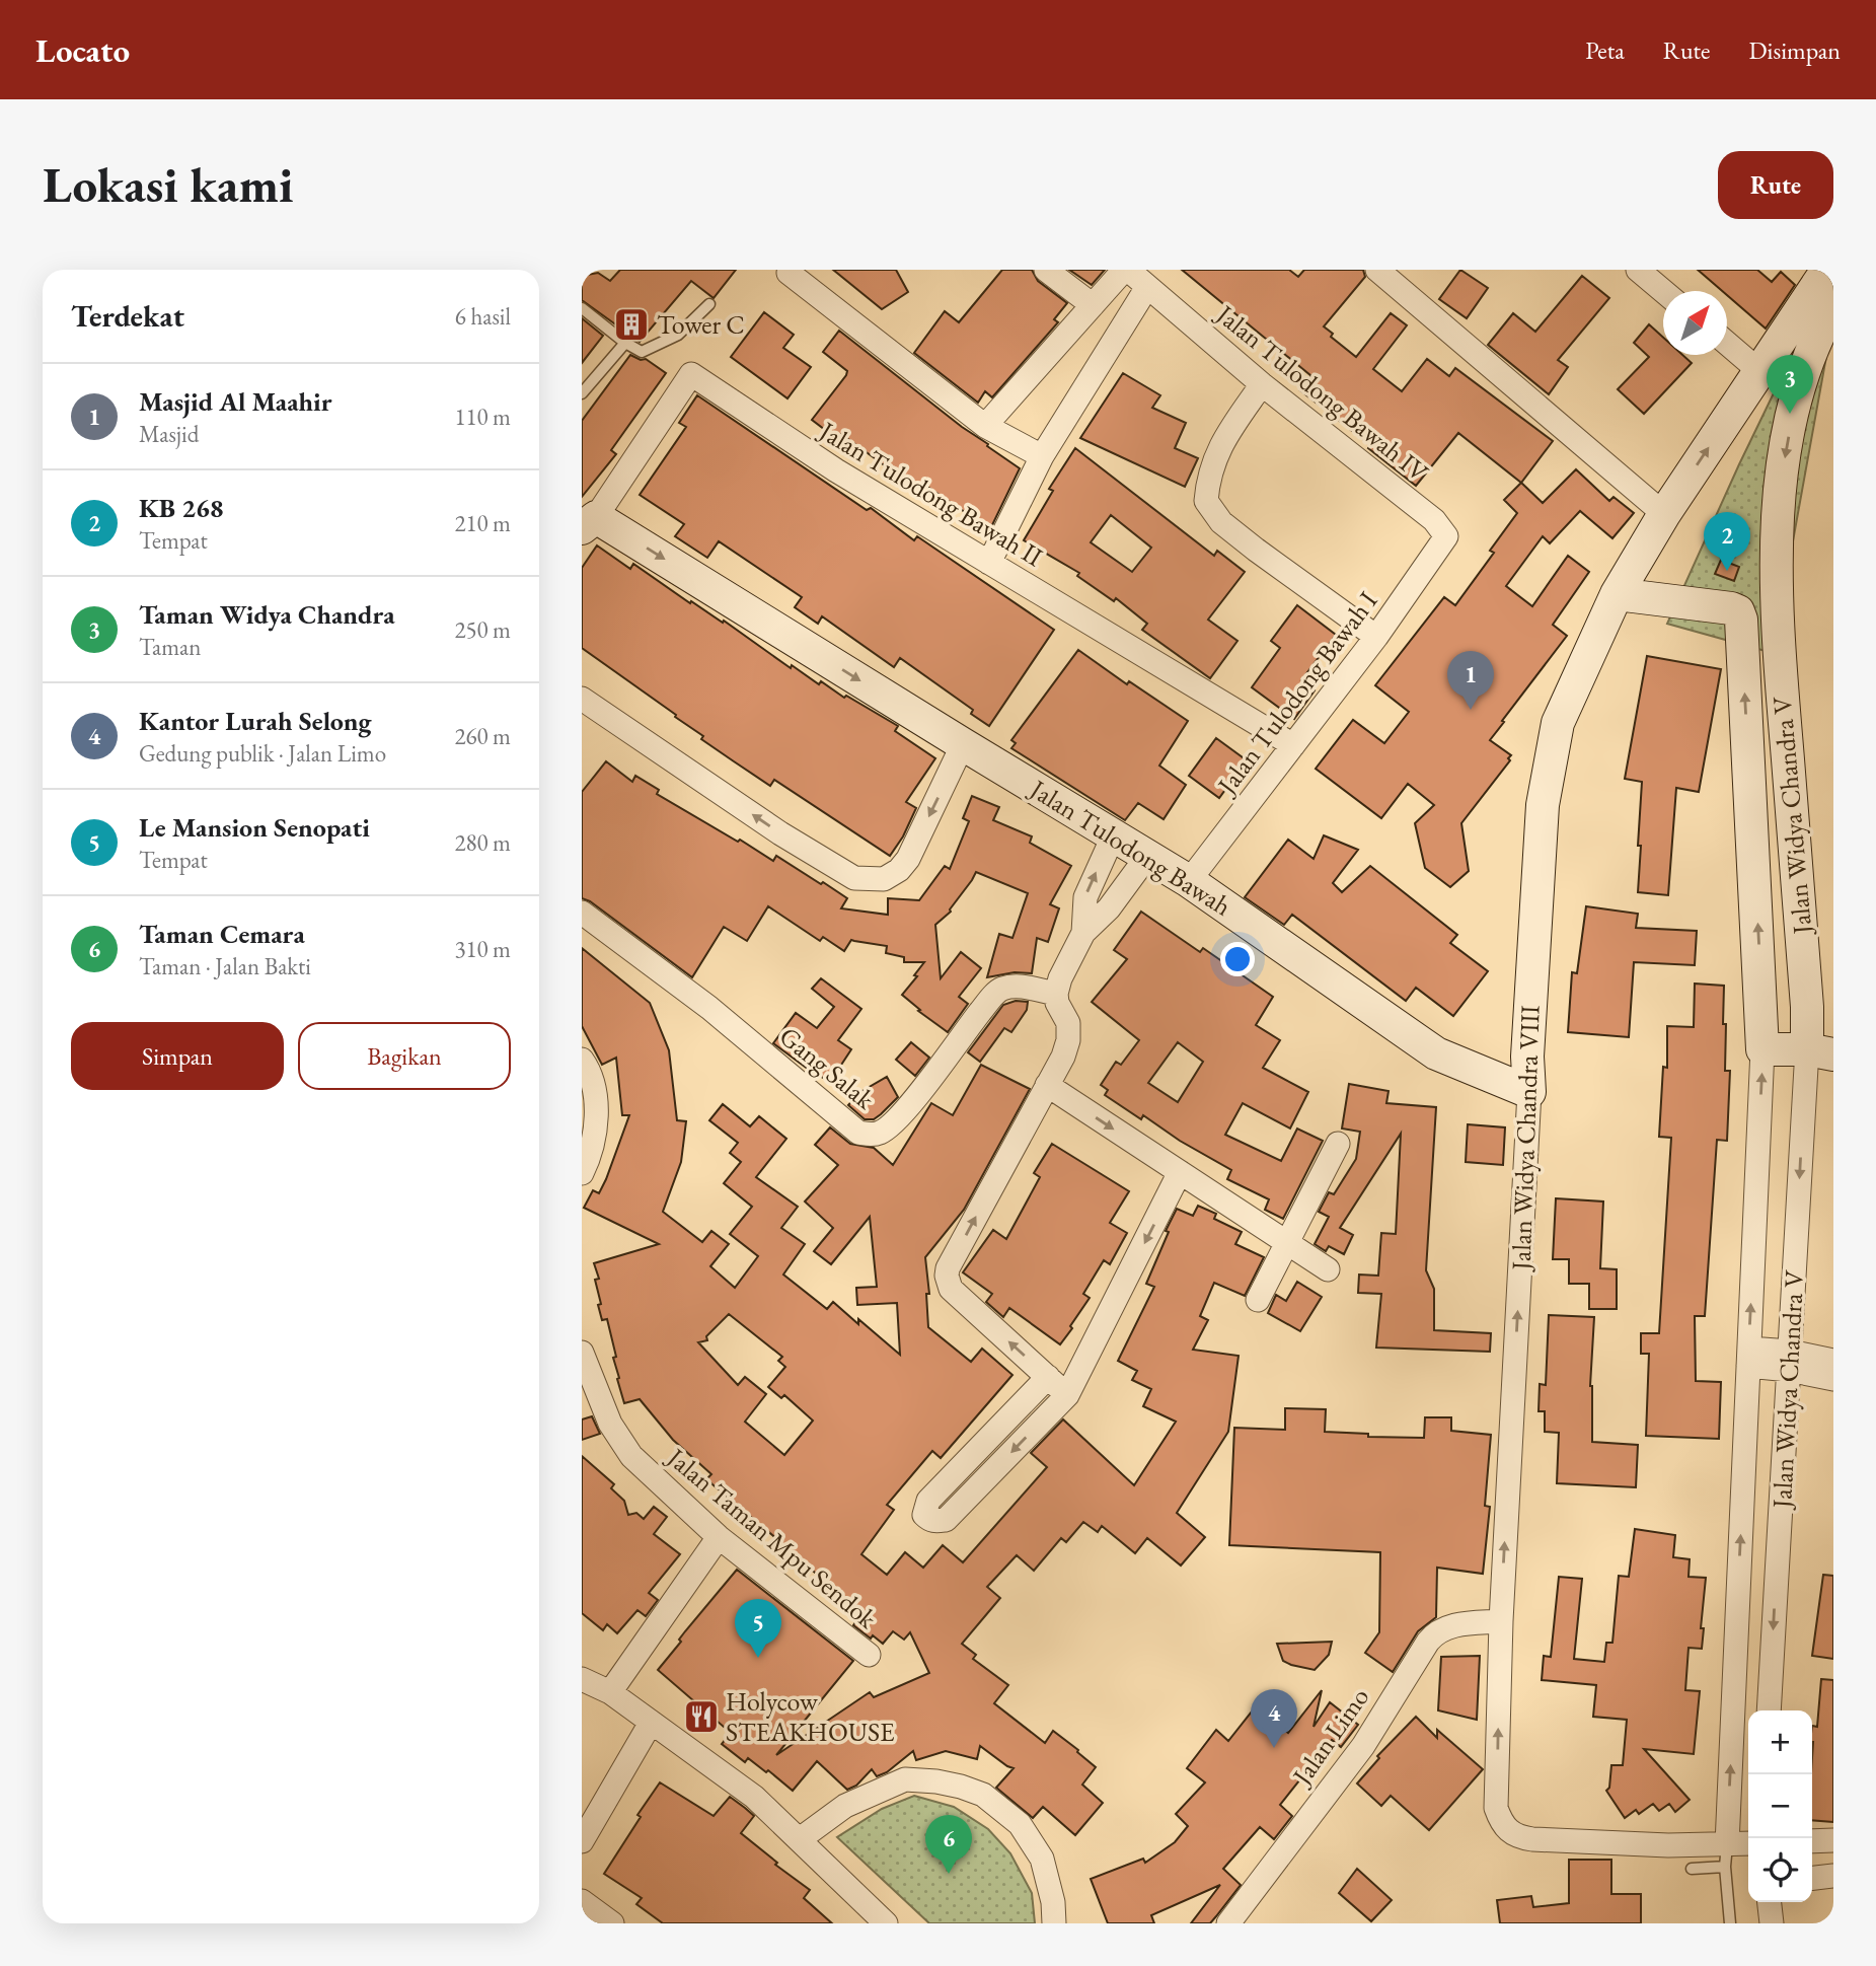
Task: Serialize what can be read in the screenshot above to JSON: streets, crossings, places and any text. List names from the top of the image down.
{
  "streets": {
    "street": [
      "Jalan Tulodong Bawah IV",
      "Jalan Tulodong Bawah II",
      "Jalan Tulodong Bawah I",
      "Jalan Widya Chandra V",
      "Jalan Tulodong Bawah",
      "Gang Salak",
      "Jalan Widya Chandra VIII",
      "Jalan Taman Mpu Sendok",
      "Jalan Limo"
    ]
  },
  "crossings": [
    ["Jalan Tulodong Bawah IV", "Jalan Tulodong Bawah I"],
    ["Jalan Tulodong Bawah II", "Jalan Tulodong Bawah I"],
    ["Jalan Tulodong Bawah II", "Jalan Tulodong Bawah"],
    ["Jalan Tulodong Bawah I", "Jalan Tulodong Bawah"],
    ["Jalan Widya Chandra V", "Jalan Widya Chandra VIII"],
    ["Jalan Tulodong Bawah", "Jalan Widya Chandra VIII"],
    ["Jalan Widya Chandra VIII", "Jalan Limo"]
  ],
  "one_way": ["Jalan Tulodong Bawah", "Jalan Widya Chandra VIII"],
  "places": {
    "building": ["Tower C"],
    "restaurant": ["Holycow STEAKHOUSE"]
  },
  "north": "top right",
  "page": {
    "header": "Locato",
    "nav": ["Peta", "Rute", "Disimpan"],
    "buttons": [
      "Rute",
      ["Simpan", "Bagikan"]
    ],
    "title": "Lokasi kami",
    "heading": ["Terdekat", "6 hasil"],
    "pins": [
      "3",
      "2",
      "1",
      "5",
      "4",
      "6"
    ],
    "list": [
      {
        "mark": "1",
        "name": "Masjid Al Maahir",
        "note": "Masjid",
        "value": "110 m"
      },
      {
        "mark": "2",
        "name": "KB 268",
        "note": "Tempat",
        "value": "210 m"
      },
      {
        "mark": "3",
        "name": "Taman Widya Chandra",
        "note": "Taman",
        "value": "250 m"
      },
      {
        "mark": "4",
        "name": "Kantor Lurah Selong",
        "note": "Gedung publik · Jalan Limo",
        "value": "260 m"
      },
      {
        "mark": "5",
        "name": "Le Mansion Senopati",
        "note": "Tempat",
        "value": "280 m"
      },
      {
        "mark": "6",
        "name": "Taman Cemara",
        "note": "Taman · Jalan Bakti",
        "value": "310 m"
      }
    ],
    "map_buttons": ["+", "−"]
  }
}
